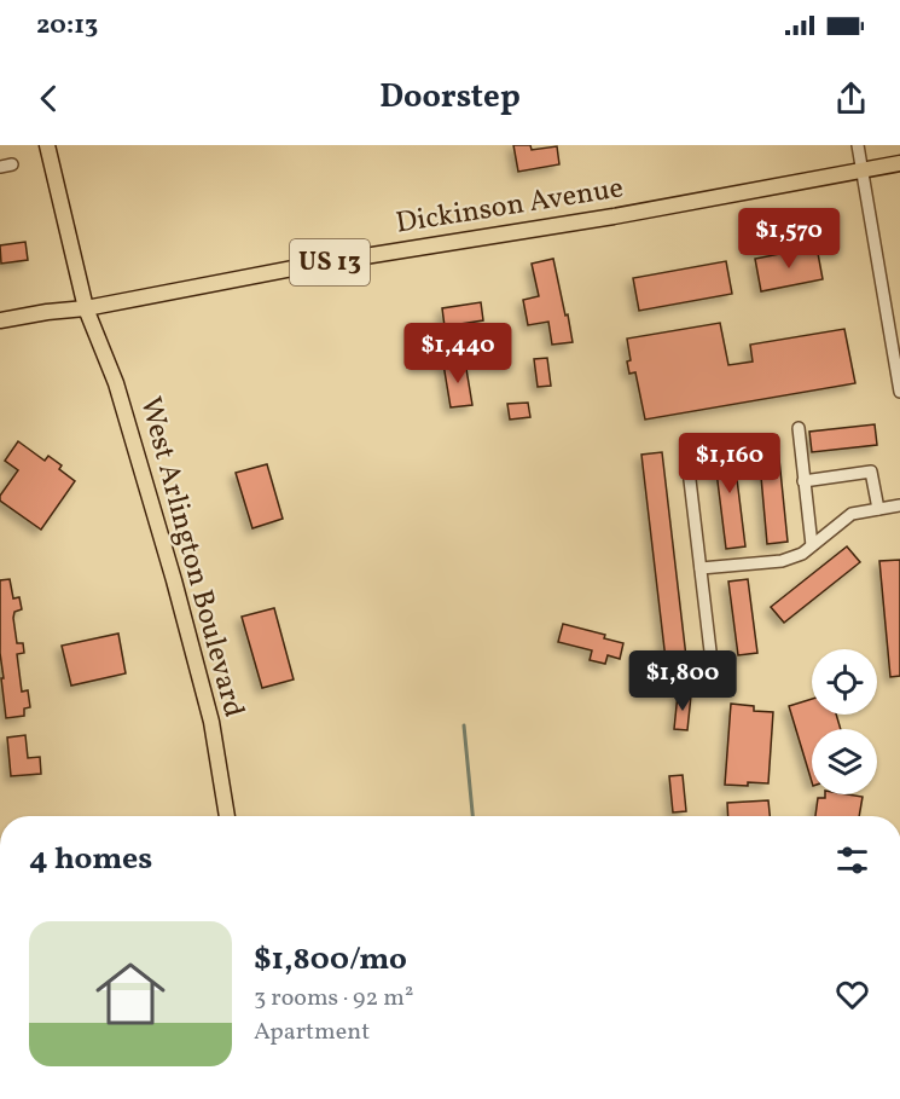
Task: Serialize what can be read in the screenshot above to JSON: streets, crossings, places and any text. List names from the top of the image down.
{
  "streets": {
    "main road": ["Dickinson Avenue", "US 13", "West Arlington Boulevard"]
  },
  "crossings": [
    ["Dickinson Avenue", "West Arlington Boulevard"]
  ],
  "page": {
    "status": "20:13",
    "header": "Doorstep",
    "price": [
      "$1,570",
      "$1,440",
      "$1,160",
      "$1,800"
    ],
    "heading": "4 homes",
    "list": [
      {
        "name": "$1,800/mo",
        "note": "3 rooms · 92 m² · Apartment"
      }
    ]
  }
}
